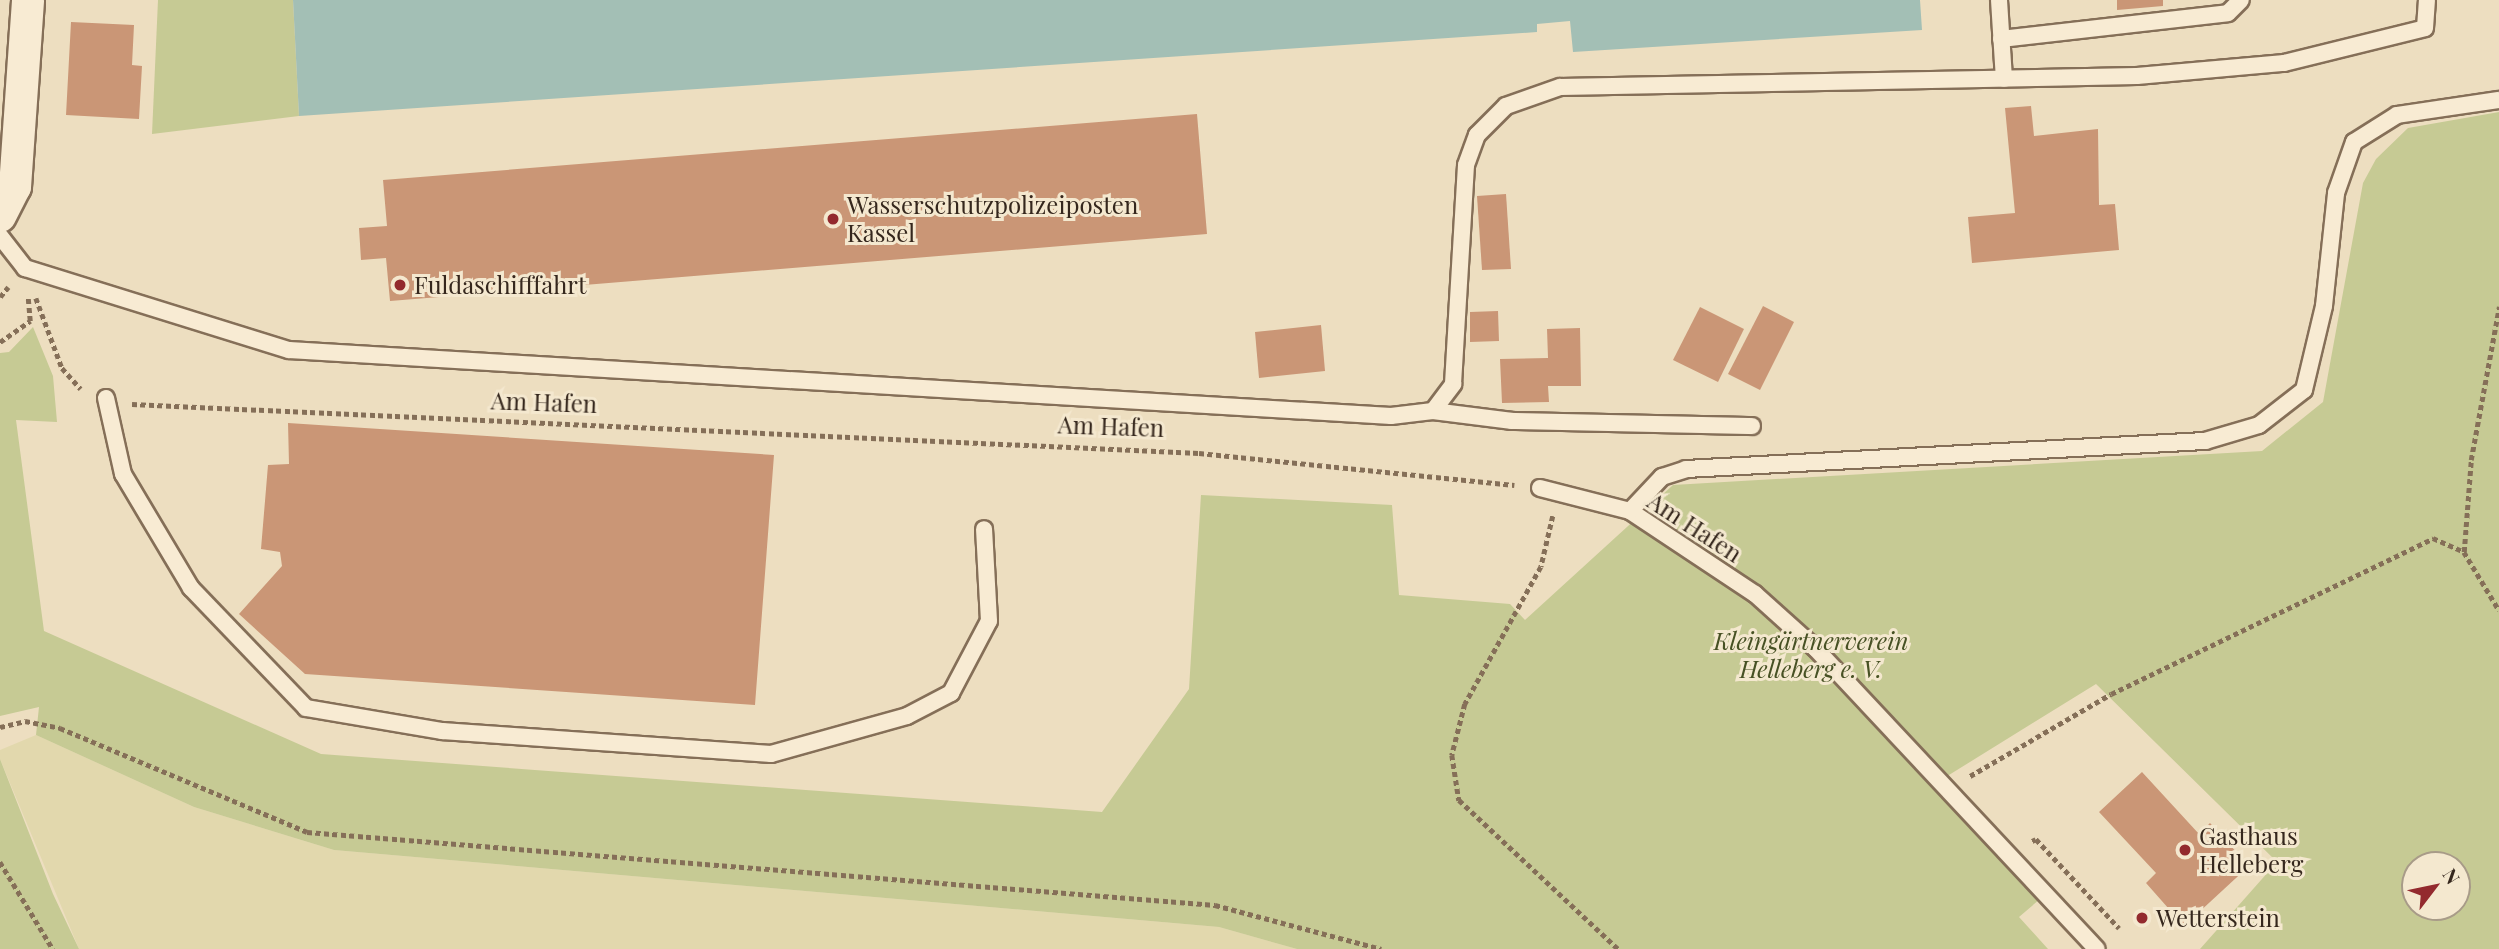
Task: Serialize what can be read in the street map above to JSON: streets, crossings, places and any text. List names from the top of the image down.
{
  "streets": {
    "lane": ["Am Hafen"]
  },
  "parks": ["Kleingärtnerverein Helleberg e. V."],
  "places": [
    "Wasserschutzpolizeiposten Kassel",
    "Fuldaschifffahrt",
    "Gasthaus Helleberg",
    "Wetterstein"
  ],
  "north": "top right"
}
